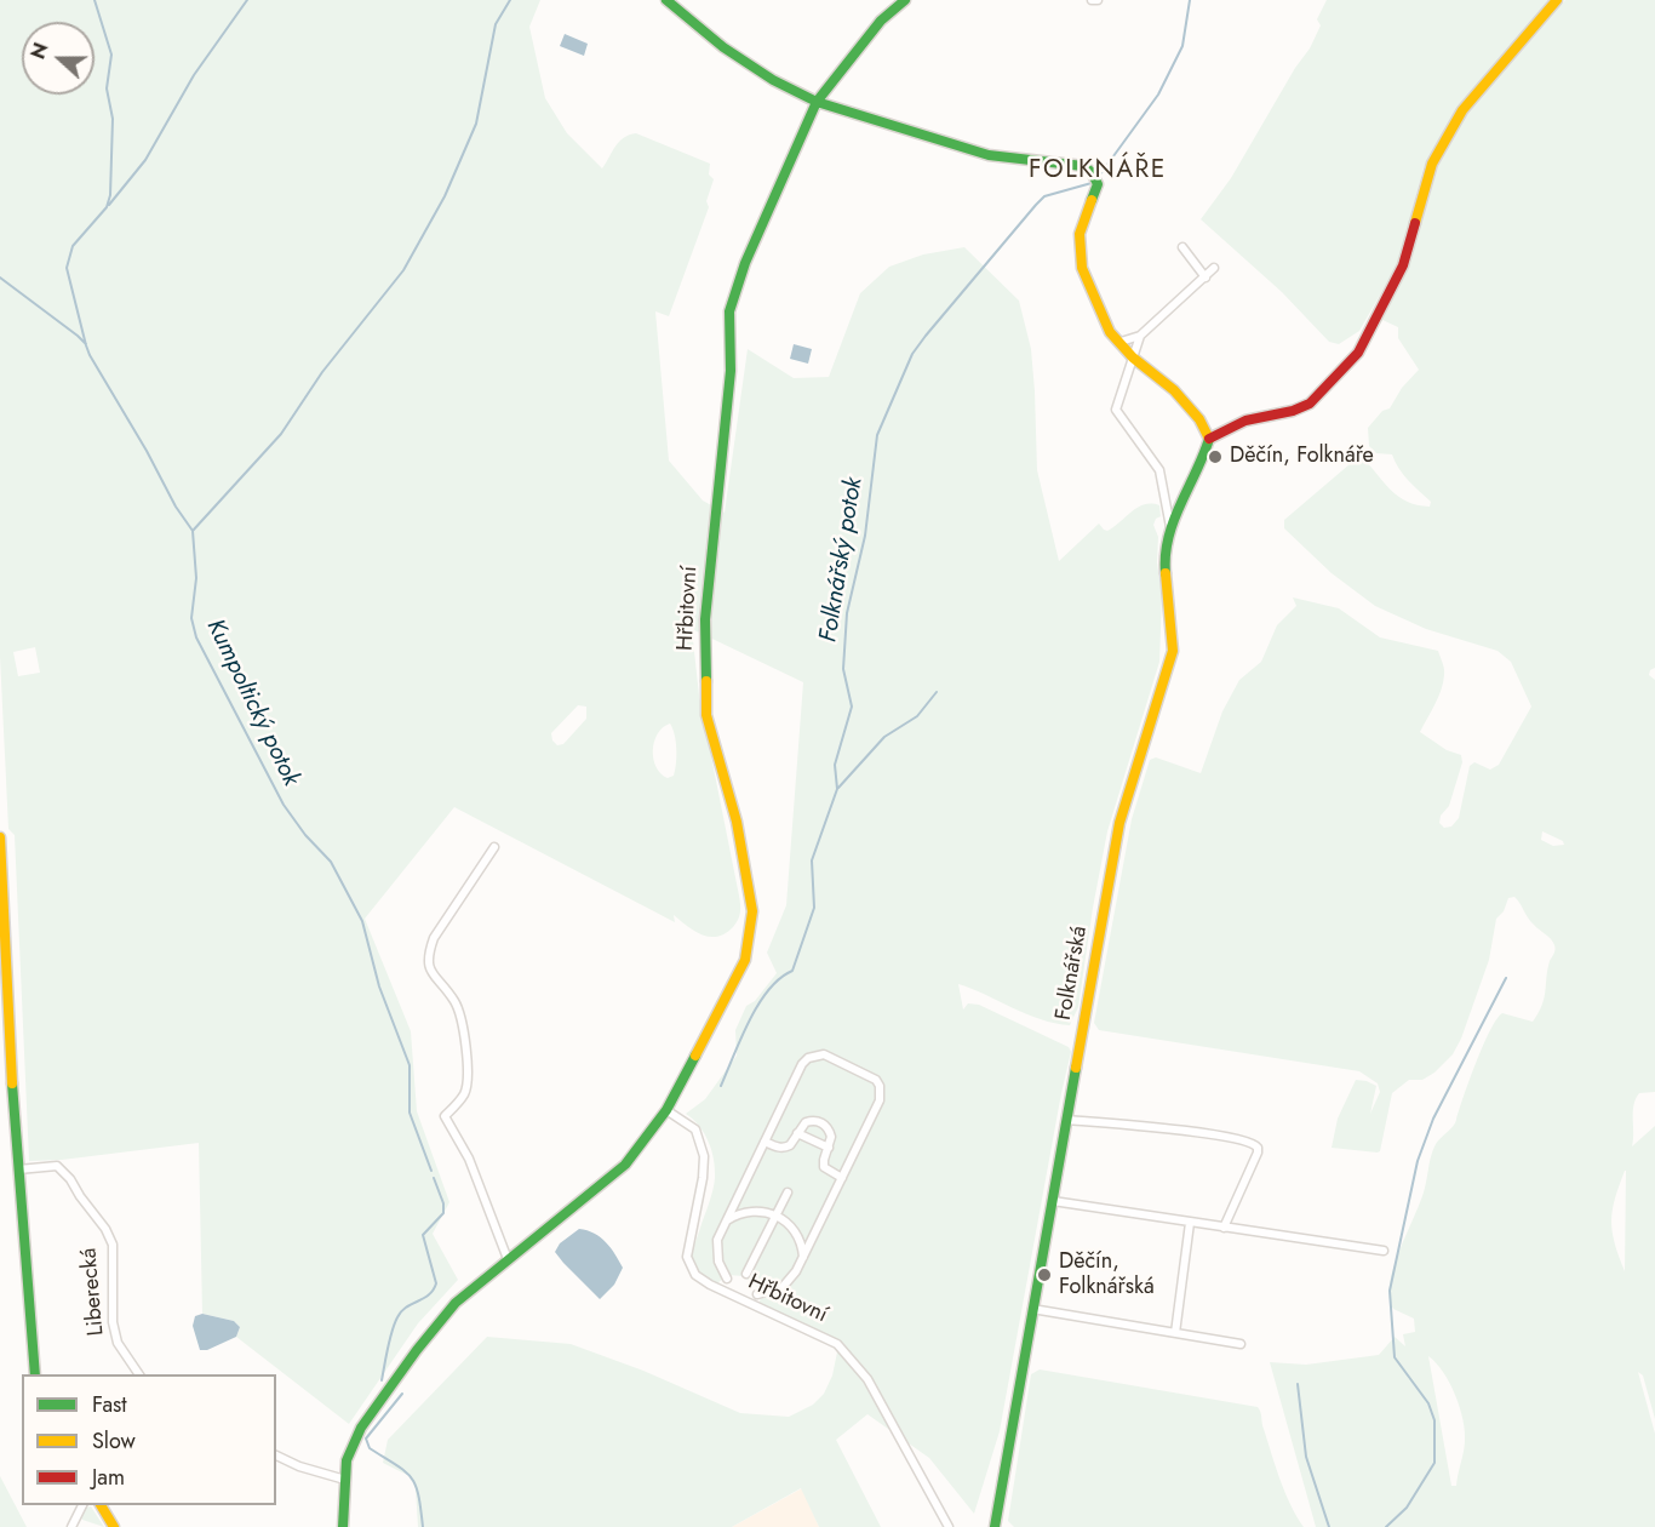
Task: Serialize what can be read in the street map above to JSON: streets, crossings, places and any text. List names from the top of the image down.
{
  "streets": {
    "street": ["Hřbitovní", "Folknářská", "Liberecká"]
  },
  "districts": ["FOLKNÁŘE"],
  "water": ["Folknářský potok", "Kumpoltický potok"],
  "places": ["Děčín, Folknáře", "Děčín, Folknářská"],
  "legend": ["Fast", "Slow", "Jam"],
  "north": "left"
}
